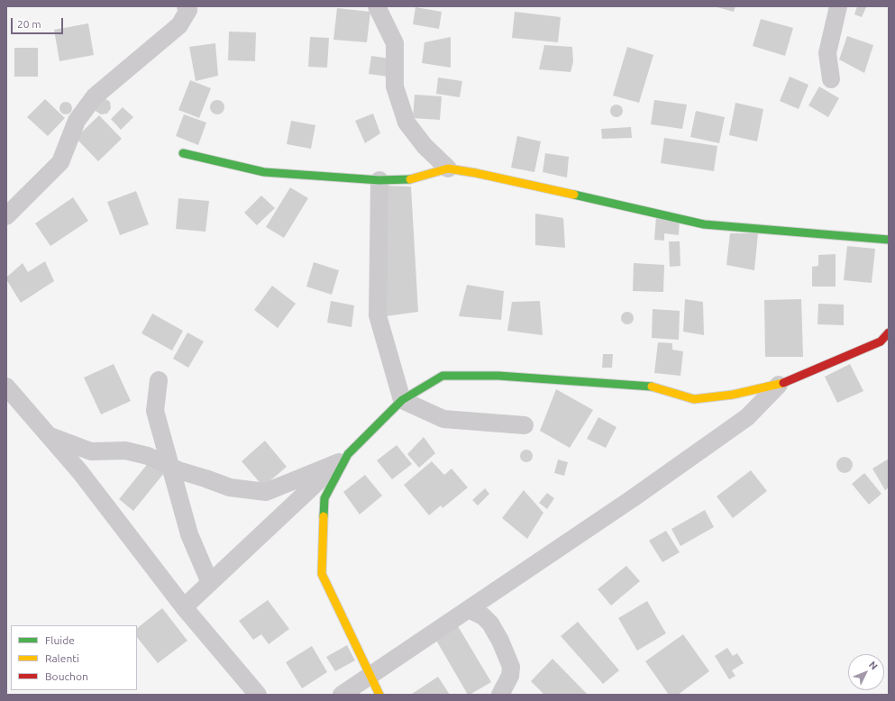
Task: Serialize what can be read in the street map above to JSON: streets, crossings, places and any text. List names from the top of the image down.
{
  "legend": ["Fluide", "Ralenti", "Bouchon"],
  "scale_bar": "20 m",
  "north": "top right"
}
